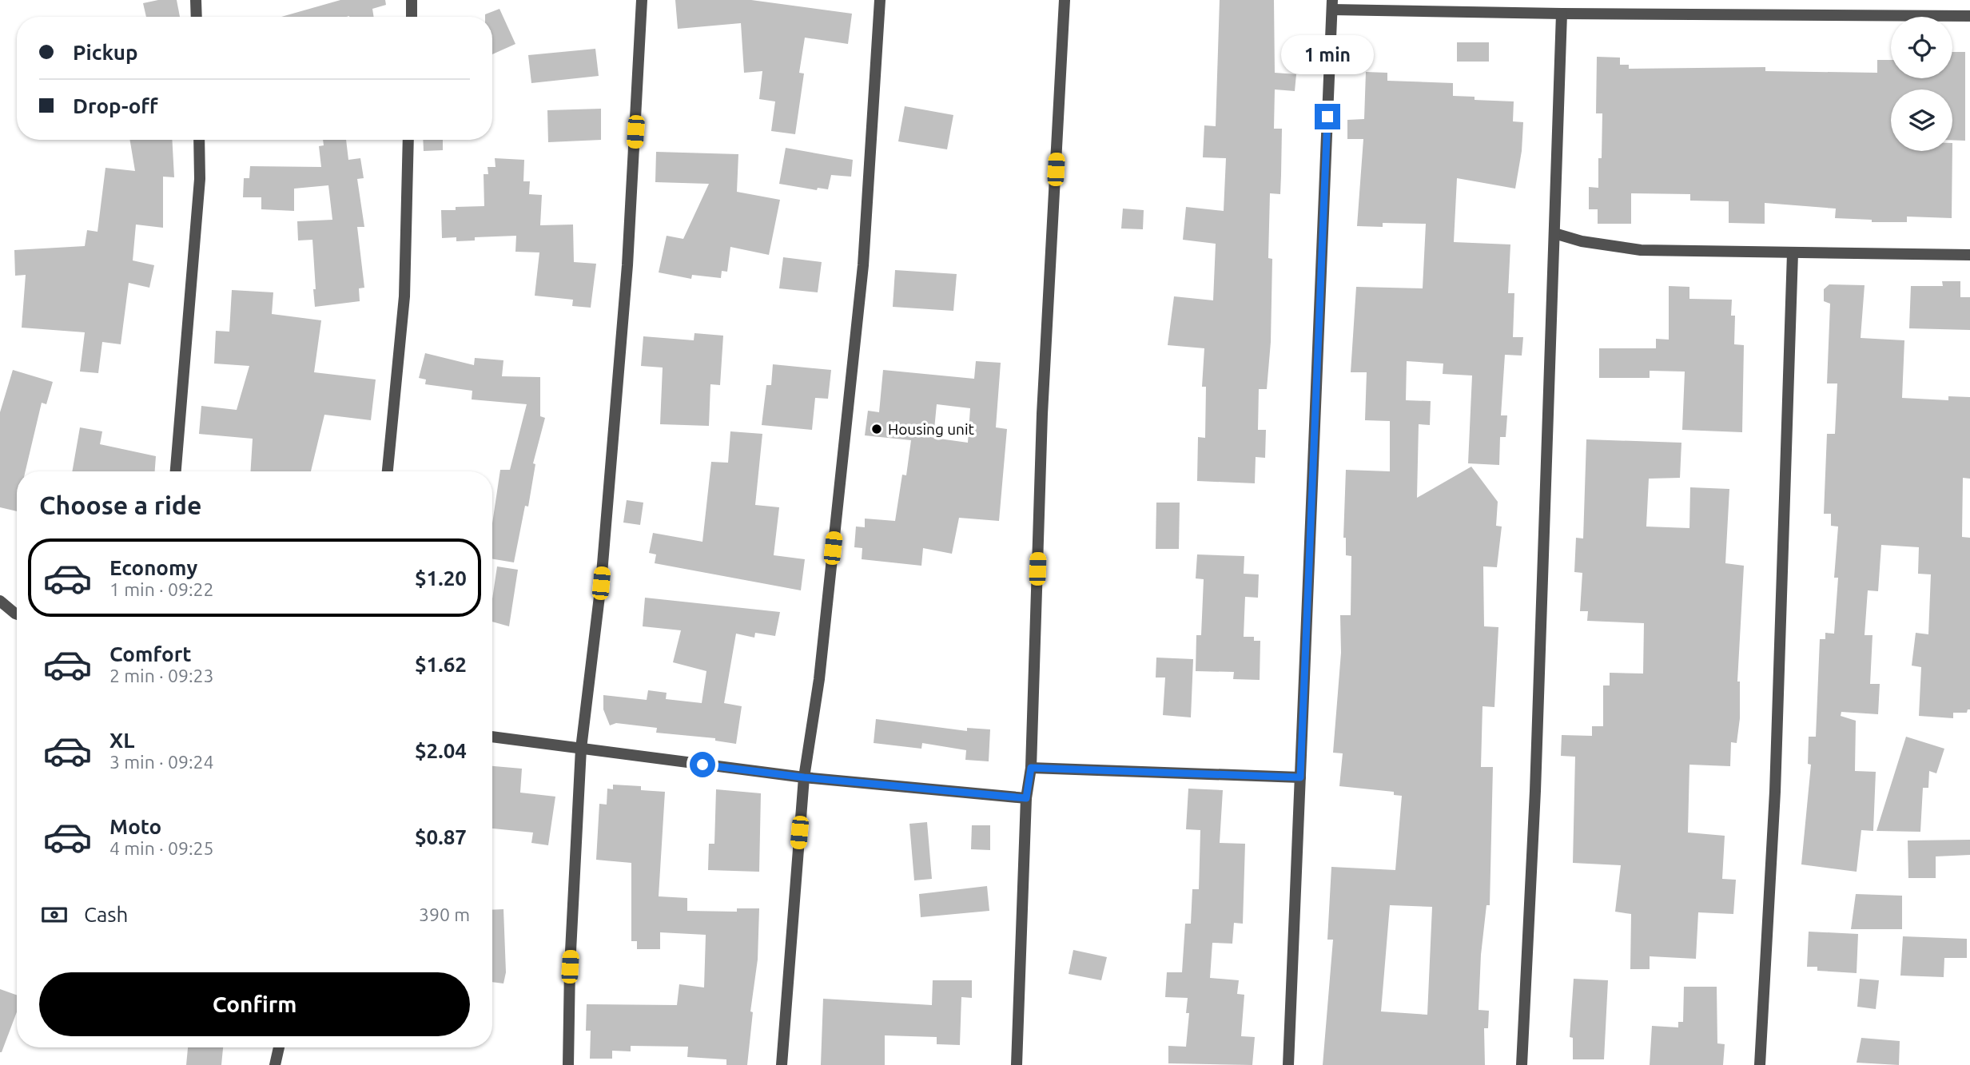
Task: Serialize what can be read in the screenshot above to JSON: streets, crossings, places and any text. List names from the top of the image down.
{
  "places": ["Housing unit"],
  "page": {
    "banner": ["Pickup", "Drop-off"],
    "bubble": "1 min",
    "heading": "Choose a ride",
    "list": [
      {
        "name": "Economy",
        "note": "1 min · 09:22",
        "value": "$1.20"
      },
      {
        "name": "Comfort",
        "note": "2 min · 09:23",
        "value": "$1.62"
      },
      {
        "name": "XL",
        "note": "3 min · 09:24",
        "value": "$2.04"
      },
      {
        "name": "Moto",
        "note": "4 min · 09:25",
        "value": "$0.87"
      }
    ],
    "pay": ["Cash", "390 m"],
    "buttons": "Confirm"
  }
}
